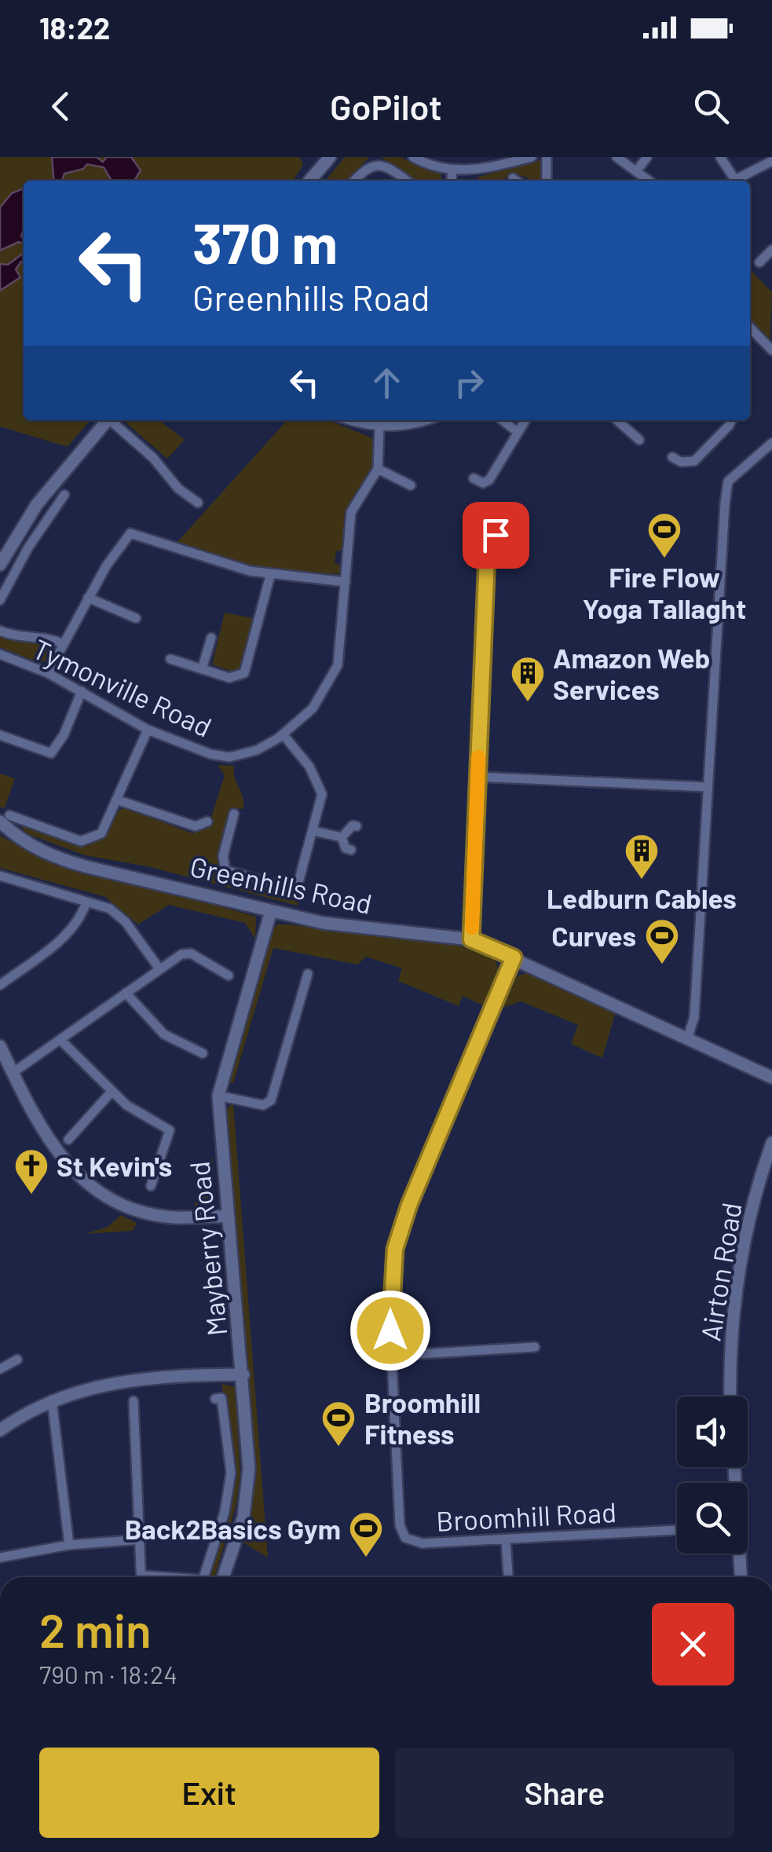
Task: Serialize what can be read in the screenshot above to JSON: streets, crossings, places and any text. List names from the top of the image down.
{
  "streets": {
    "street": [
      "Tymonville Road",
      "Greenhills Road",
      "Mayberry Road",
      "Airton Road",
      "Broomhill Road"
    ]
  },
  "crossings": [
    ["Greenhills Road", "Mayberry Road"],
    ["Greenhills Road", "Broomhill Road"]
  ],
  "places": {
    "sports": [
      "Fire Flow Yoga Tallaght",
      "Curves",
      "Broomhill Fitness",
      "Back2Basics Gym"
    ],
    "building": ["Amazon Web Services", "Ledburn Cables"],
    "church": ["St Kevin's"]
  },
  "page": {
    "status": "18:22",
    "header": "GoPilot",
    "turn": ["370 m", "Greenhills Road"],
    "heading": ["2 min", "790 m · 18:24"],
    "buttons": ["Exit", "Share"]
  }
}
